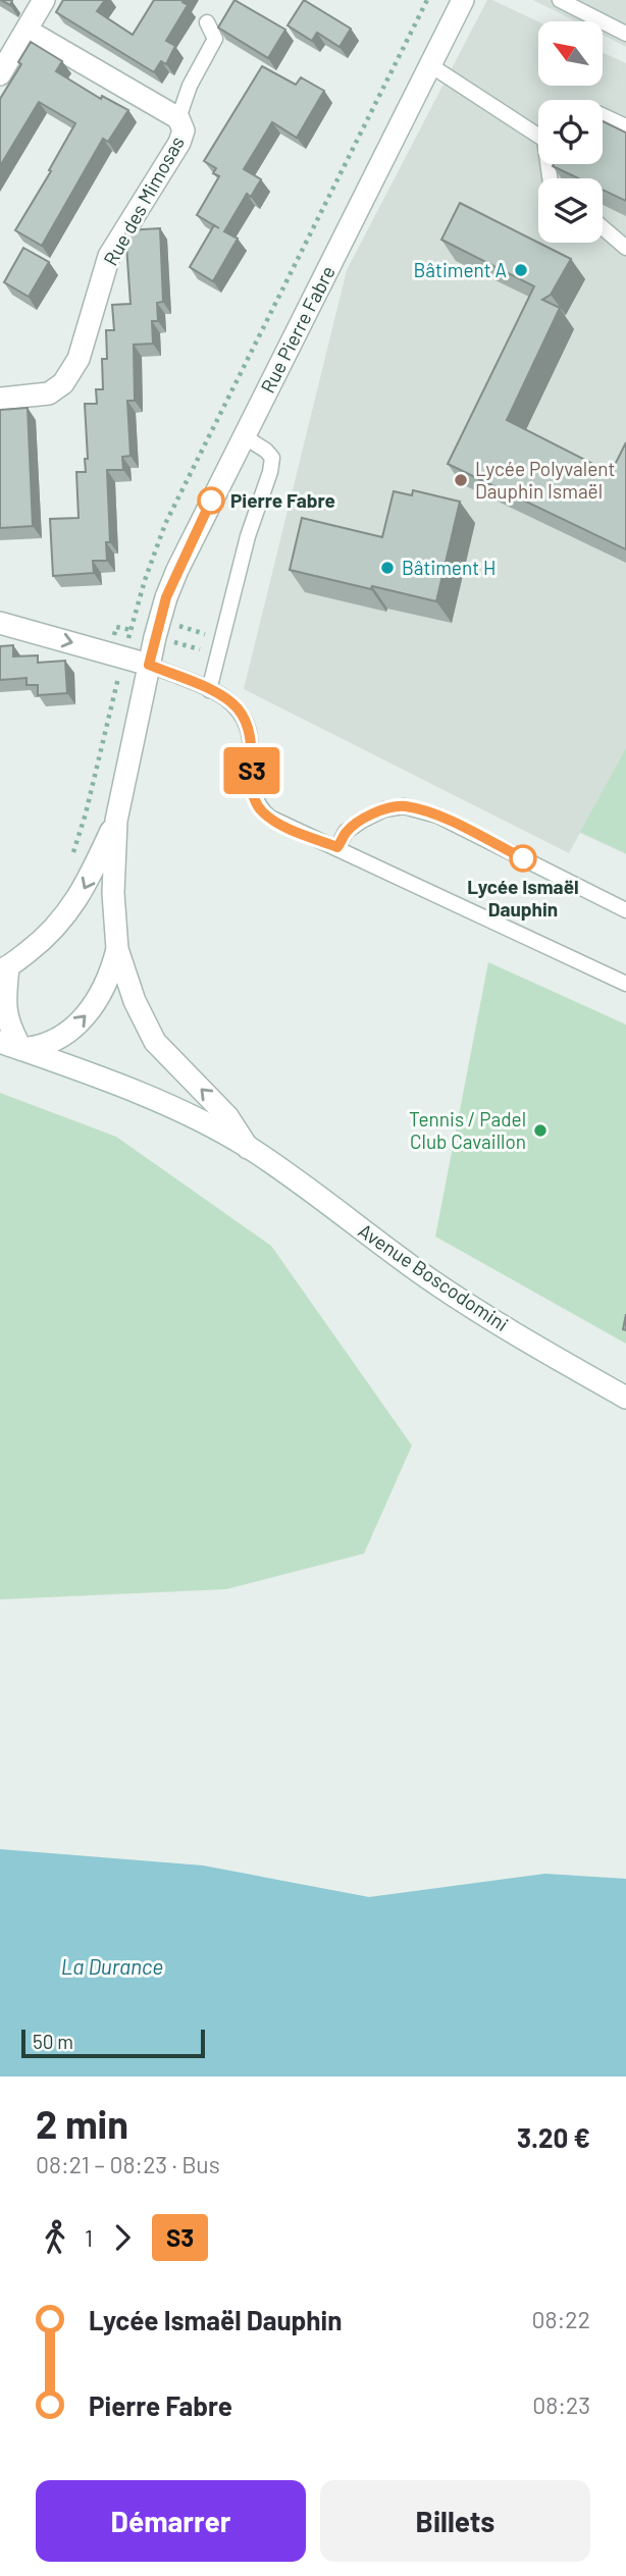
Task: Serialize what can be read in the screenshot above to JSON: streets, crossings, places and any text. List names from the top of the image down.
{
  "streets": {
    "street": ["Rue des Mimosas", "Rue Pierre Fabre", "Avenue Boscodomini"]
  },
  "water": ["La Durance"],
  "places": [
    "Bâtiment A",
    "Lycée Polyvalent Dauphin Ismaël",
    "Pierre Fabre",
    "Bâtiment H",
    "Lycée Ismaël Dauphin",
    "Tennis / Padel Club Cavaillon"
  ],
  "lines": ["bus line S3"],
  "scale_bar": "50 m",
  "north": "top left",
  "page": {
    "on_map": "S3",
    "scale": "50 m",
    "heading": ["2 min", "08:21 – 08:23 · Bus", "3.20 €"],
    "legs": ["1", "S3"],
    "list": [
      {
        "name": "Lycée Ismaël Dauphin",
        "value": "08:22"
      },
      {
        "name": "Pierre Fabre",
        "value": "08:23"
      }
    ],
    "buttons": ["Démarrer", "Billets"]
  }
}
